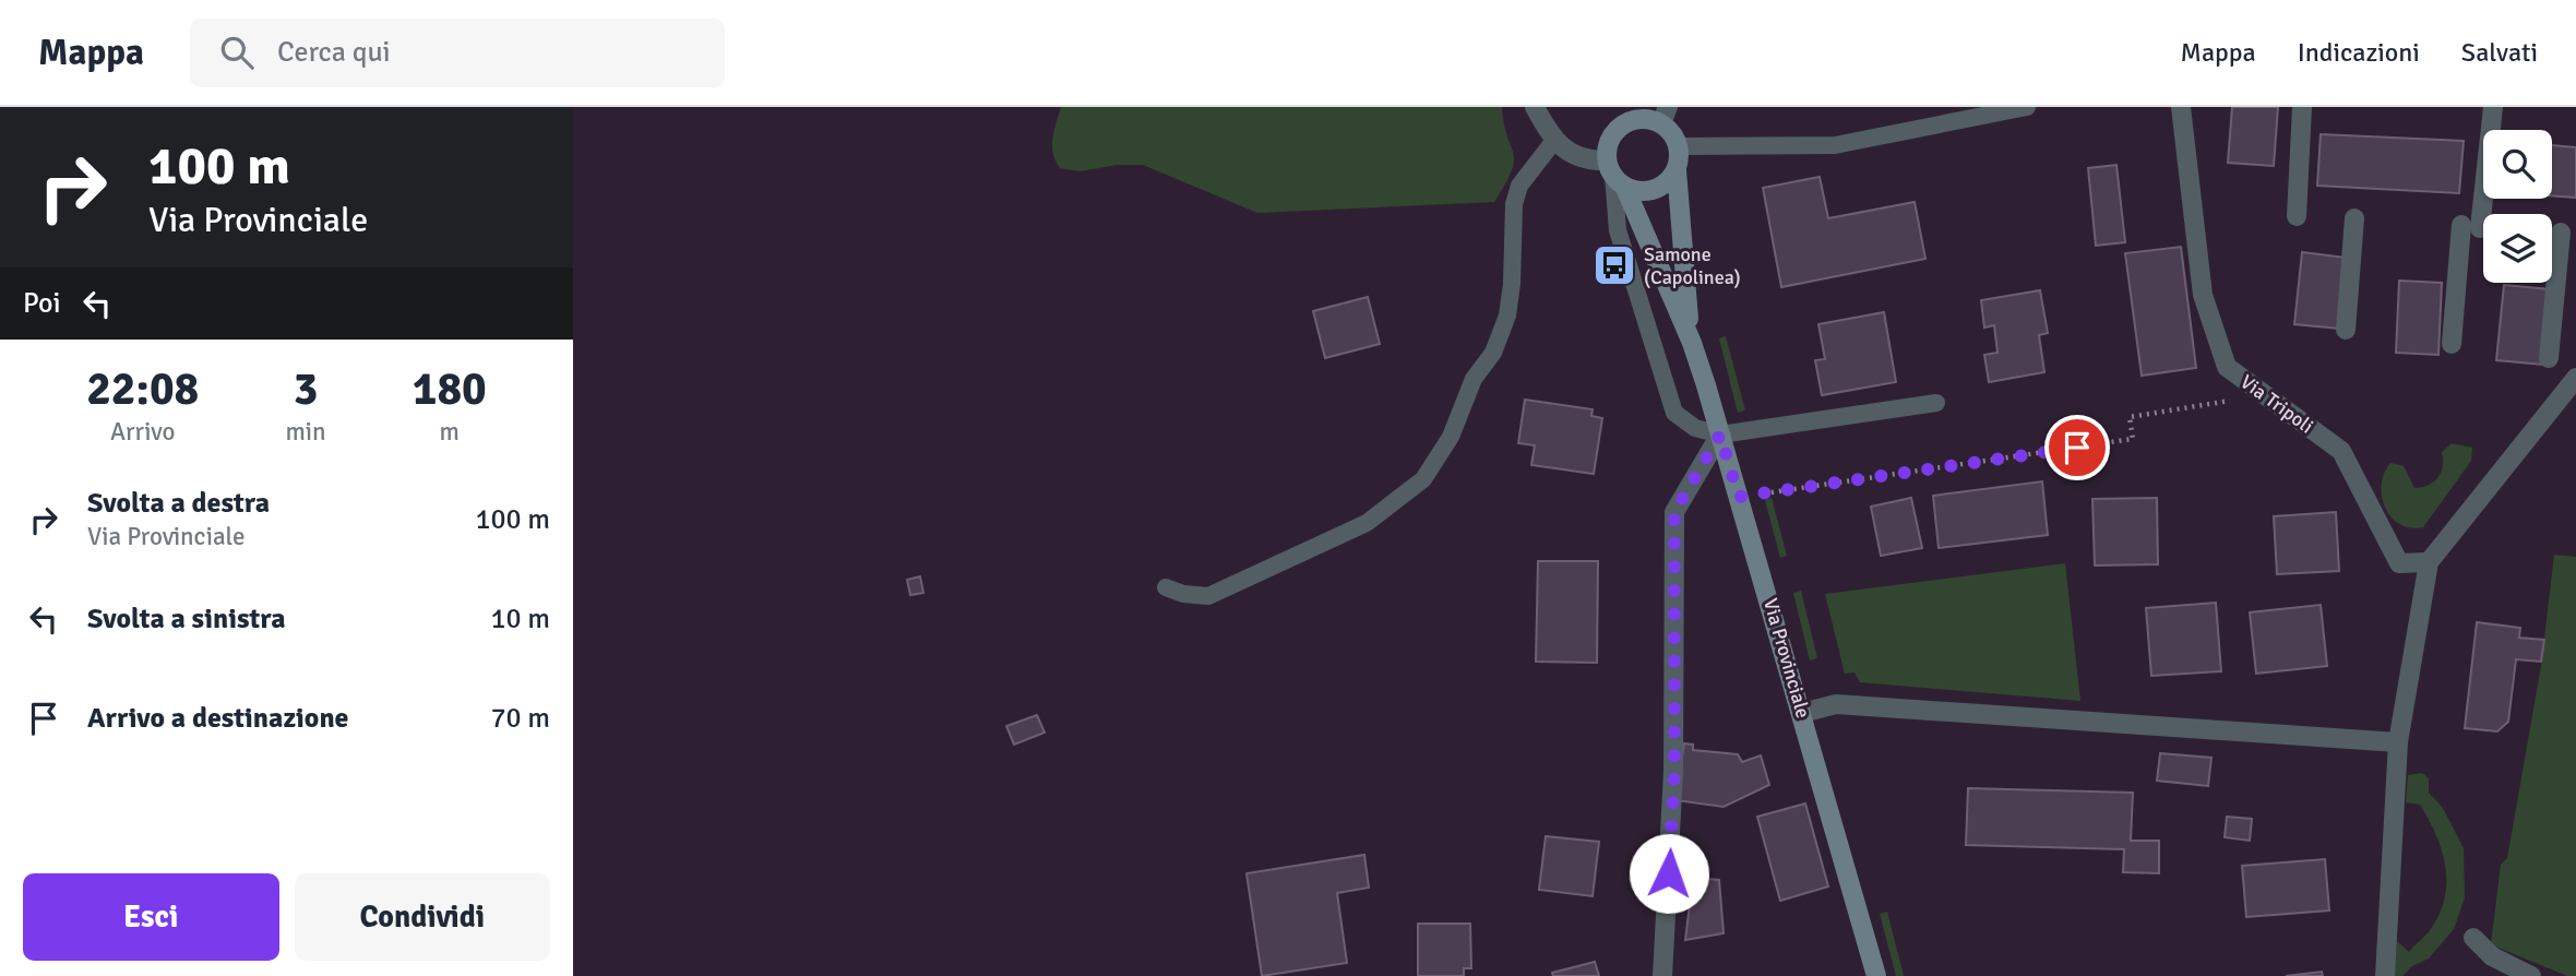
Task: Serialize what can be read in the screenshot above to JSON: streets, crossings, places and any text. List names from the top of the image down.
{
  "streets": {
    "main road": ["Via Provinciale"],
    "street": ["Via Tripoli"]
  },
  "places": {
    "bus stop": ["Samone (Capolinea)"]
  },
  "page": {
    "header": "Mappa",
    "search": "Cerca qui",
    "nav": ["Mappa", "Indicazioni", "Salvati"],
    "turn": ["100 m", "Via Provinciale"],
    "then": "Poi",
    "eta": [
      "22:08",
      "Arrivo",
      "3",
      "min",
      "180",
      "m"
    ],
    "list": [
      {
        "name": "Svolta a destra",
        "note": "Via Provinciale",
        "value": "100 m"
      },
      {
        "name": "Svolta a sinistra",
        "value": "10 m"
      },
      {
        "name": "Arrivo a destinazione",
        "value": "70 m"
      }
    ],
    "buttons": ["Esci", "Condividi"]
  }
}
